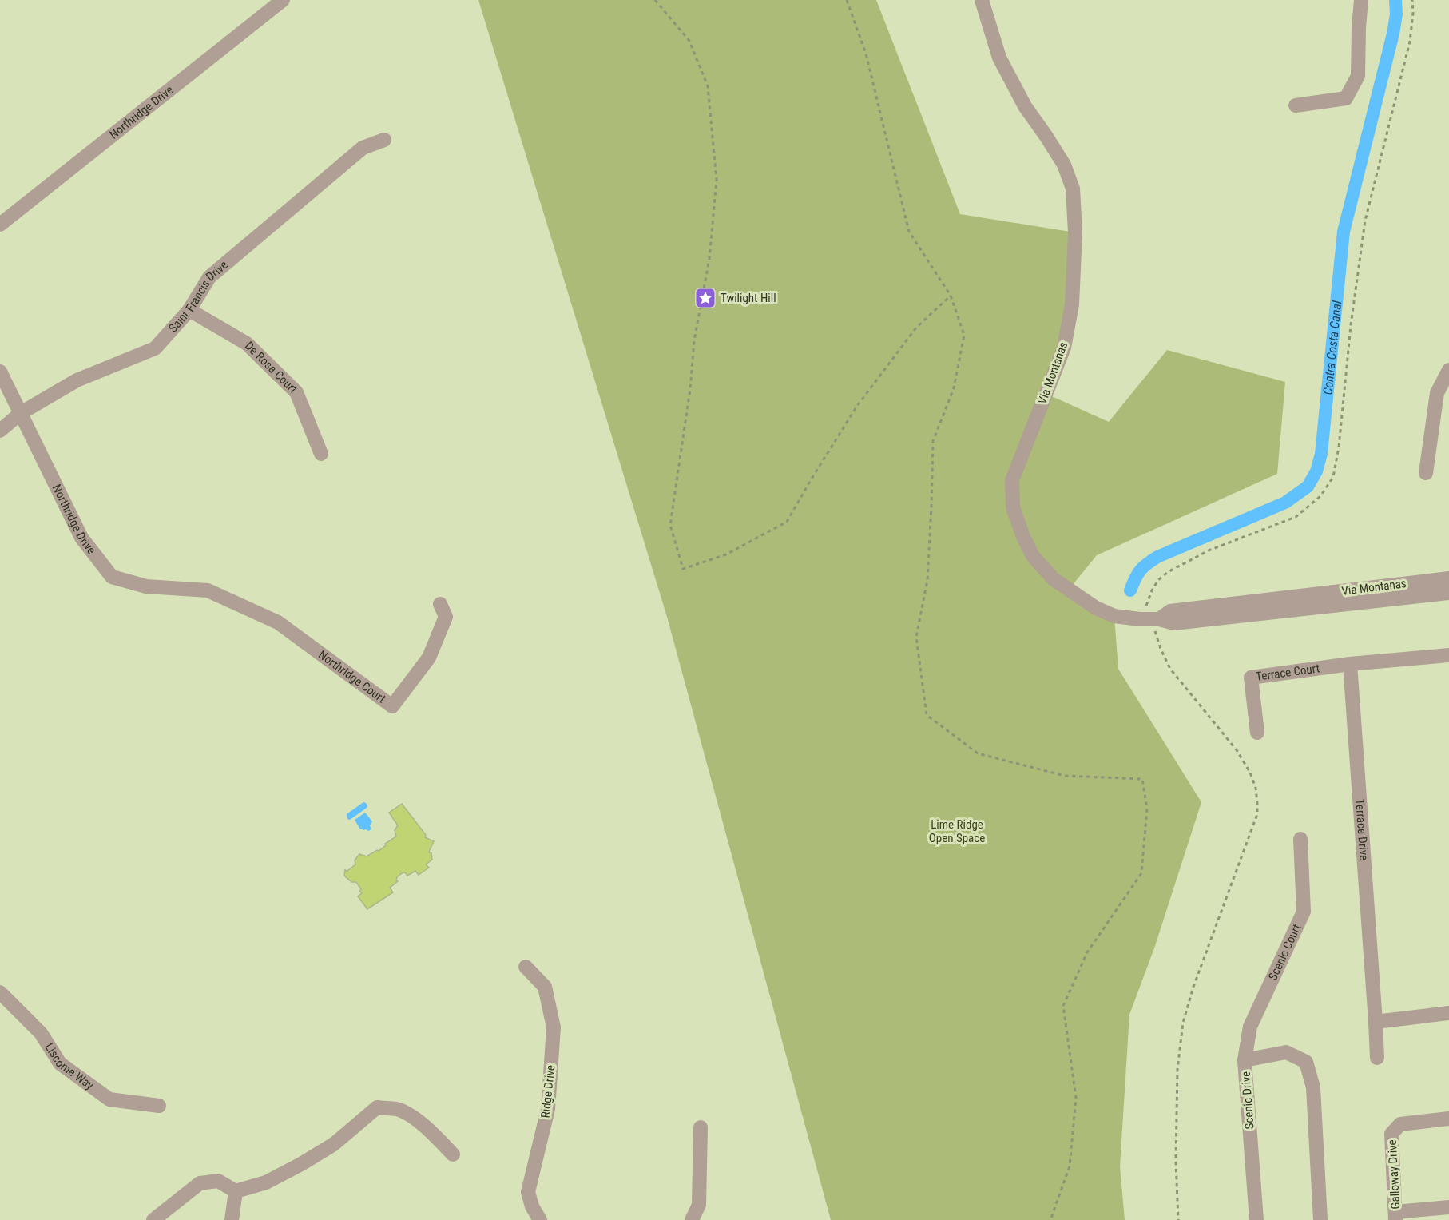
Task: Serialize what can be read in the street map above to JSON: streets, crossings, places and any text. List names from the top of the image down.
{
  "streets": {
    "street": [
      "Northridge Drive",
      "Saint Francis Drive",
      "De Rosa Court",
      "Via Montanas",
      "Terrace Court",
      "Northridge Court",
      "Terrace Drive",
      "Scenic Court",
      "Liscome Way",
      "Ridge Drive",
      "Scenic Drive",
      "Galloway Drive"
    ]
  },
  "crossings": [
    ["Northridge Drive", "Saint Francis Drive"],
    ["Northridge Drive", "Northridge Court"],
    ["Saint Francis Drive", "De Rosa Court"],
    ["Terrace Court", "Terrace Drive"],
    ["Scenic Court", "Scenic Drive"]
  ],
  "water": ["Contra Costa Canal"],
  "parks": ["Lime Ridge Open Space"],
  "places": {
    "place": ["Twilight Hill"]
  }
}
